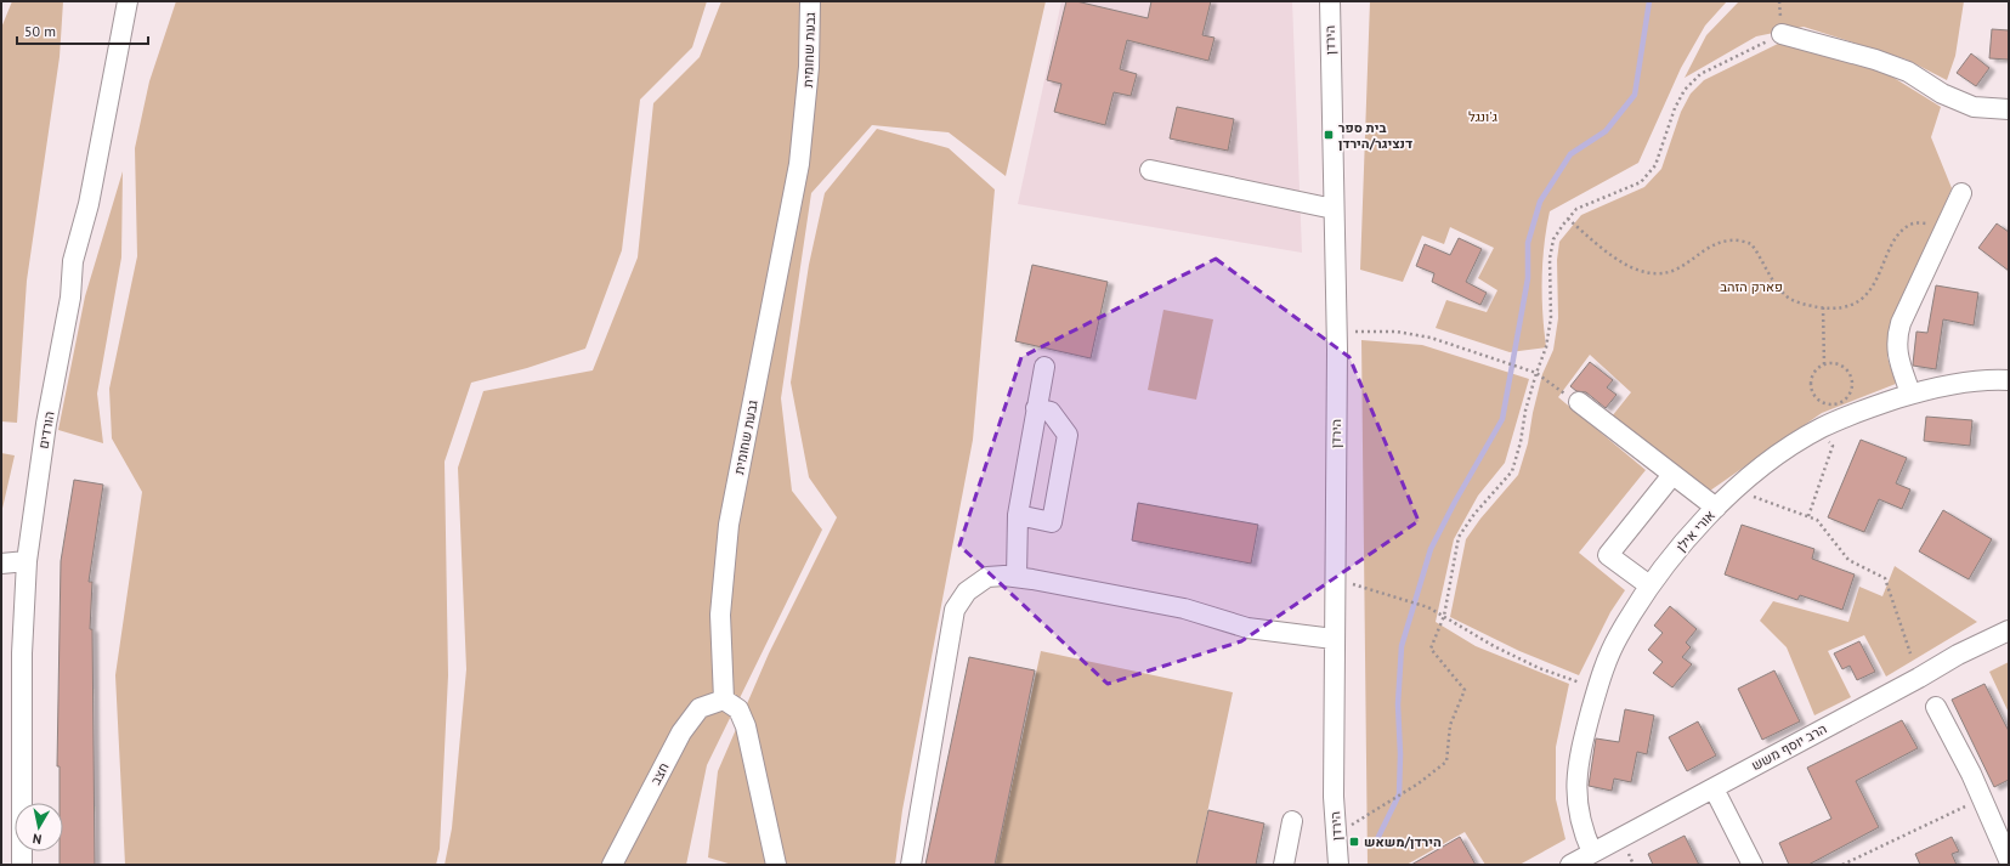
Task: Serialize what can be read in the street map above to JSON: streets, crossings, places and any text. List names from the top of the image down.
{
  "streets": {
    "street": [
      "הירדן",
      "גבעת שחומית",
      "הורדים",
      "אורי אילן",
      "הרב יוסף משש",
      "חצב"
    ]
  },
  "crossings": [
    ["גבעת שחומית", "חצב"],
    ["אורי אילן", "הרב יוסף משש"]
  ],
  "parks": ["ג'ונגל", "פארק הזהב"],
  "places": {
    "transit": ["בית ספר דנציגר/הירדן", "הירדן/משאש"]
  },
  "scale_bar": "50 m",
  "north": "bottom"
}
